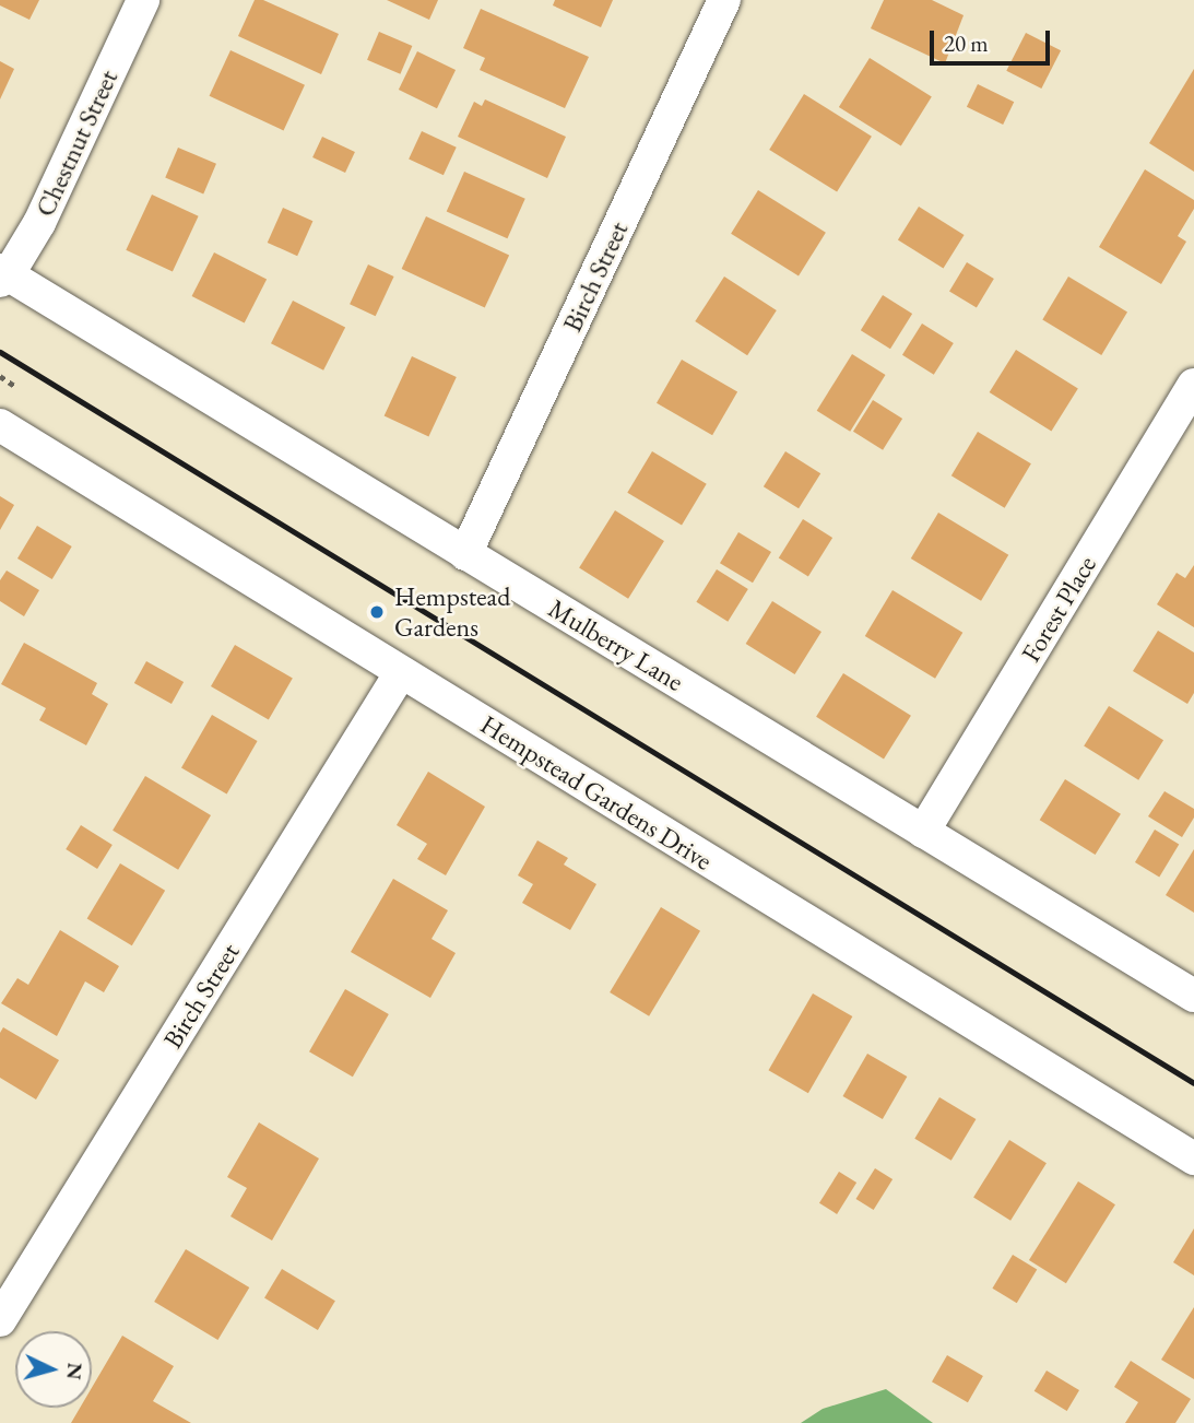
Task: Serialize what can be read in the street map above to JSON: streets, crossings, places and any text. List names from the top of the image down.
{
  "streets": {
    "street": [
      "Chestnut Street",
      "Birch Street",
      "Forest Place",
      "Mulberry Lane",
      "Hempstead Gardens Drive"
    ]
  },
  "crossings": [
    ["Chestnut Street", "Mulberry Lane"],
    ["Birch Street", "Mulberry Lane"],
    ["Birch Street", "Hempstead Gardens Drive"],
    ["Forest Place", "Mulberry Lane"]
  ],
  "places": ["Hempstead Gardens"],
  "scale_bar": "20 m",
  "north": "right"
}
